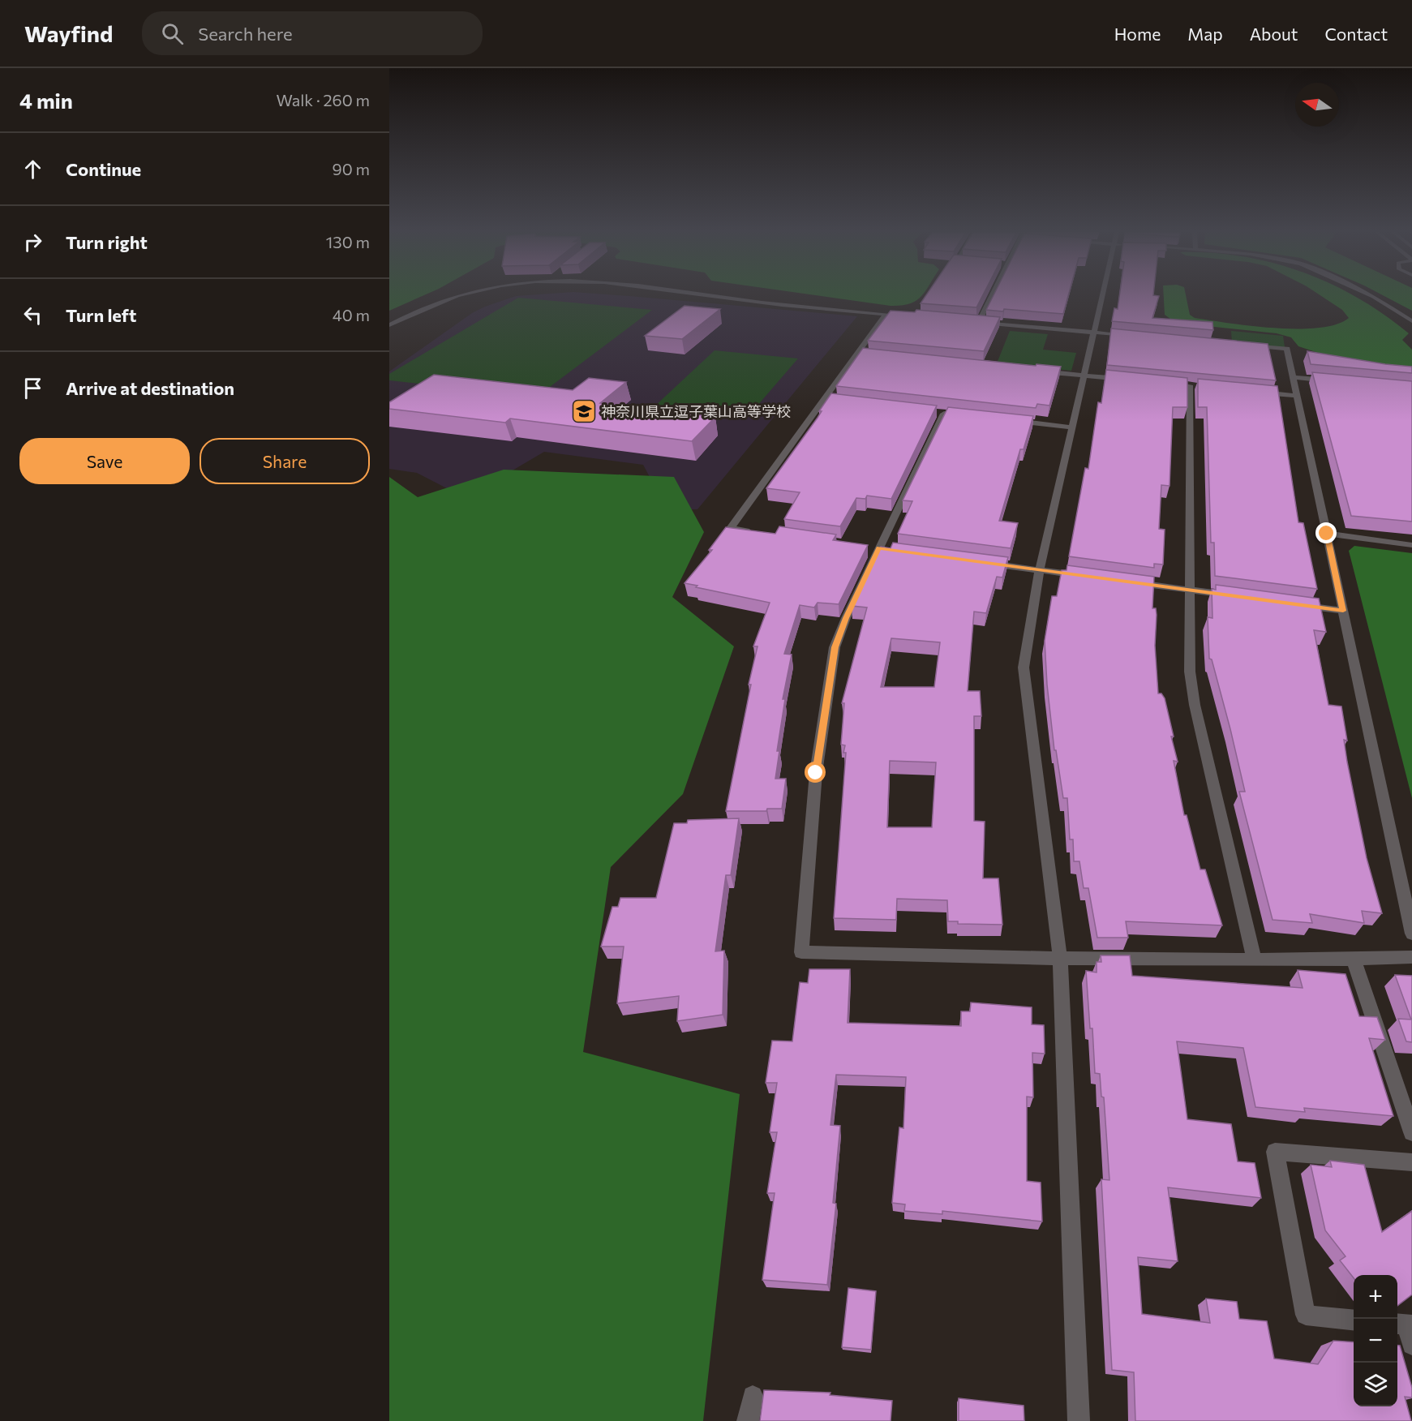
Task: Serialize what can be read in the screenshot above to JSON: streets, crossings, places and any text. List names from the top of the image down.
{
  "places": {
    "school or university": ["神奈川県立逗子葉山高等学校"]
  },
  "north": "left",
  "page": {
    "header": "Wayfind",
    "search": "Search here",
    "nav": [
      "Home",
      "Map",
      "About",
      "Contact"
    ],
    "heading": ["4 min", "Walk · 260 m"],
    "list": [
      ["Continue", "90 m"],
      ["Turn right", "130 m"],
      ["Turn left", "40 m"],
      "Arrive at destination"
    ],
    "buttons": ["Save", "Share"],
    "map_buttons": ["+", "−"]
  }
}
